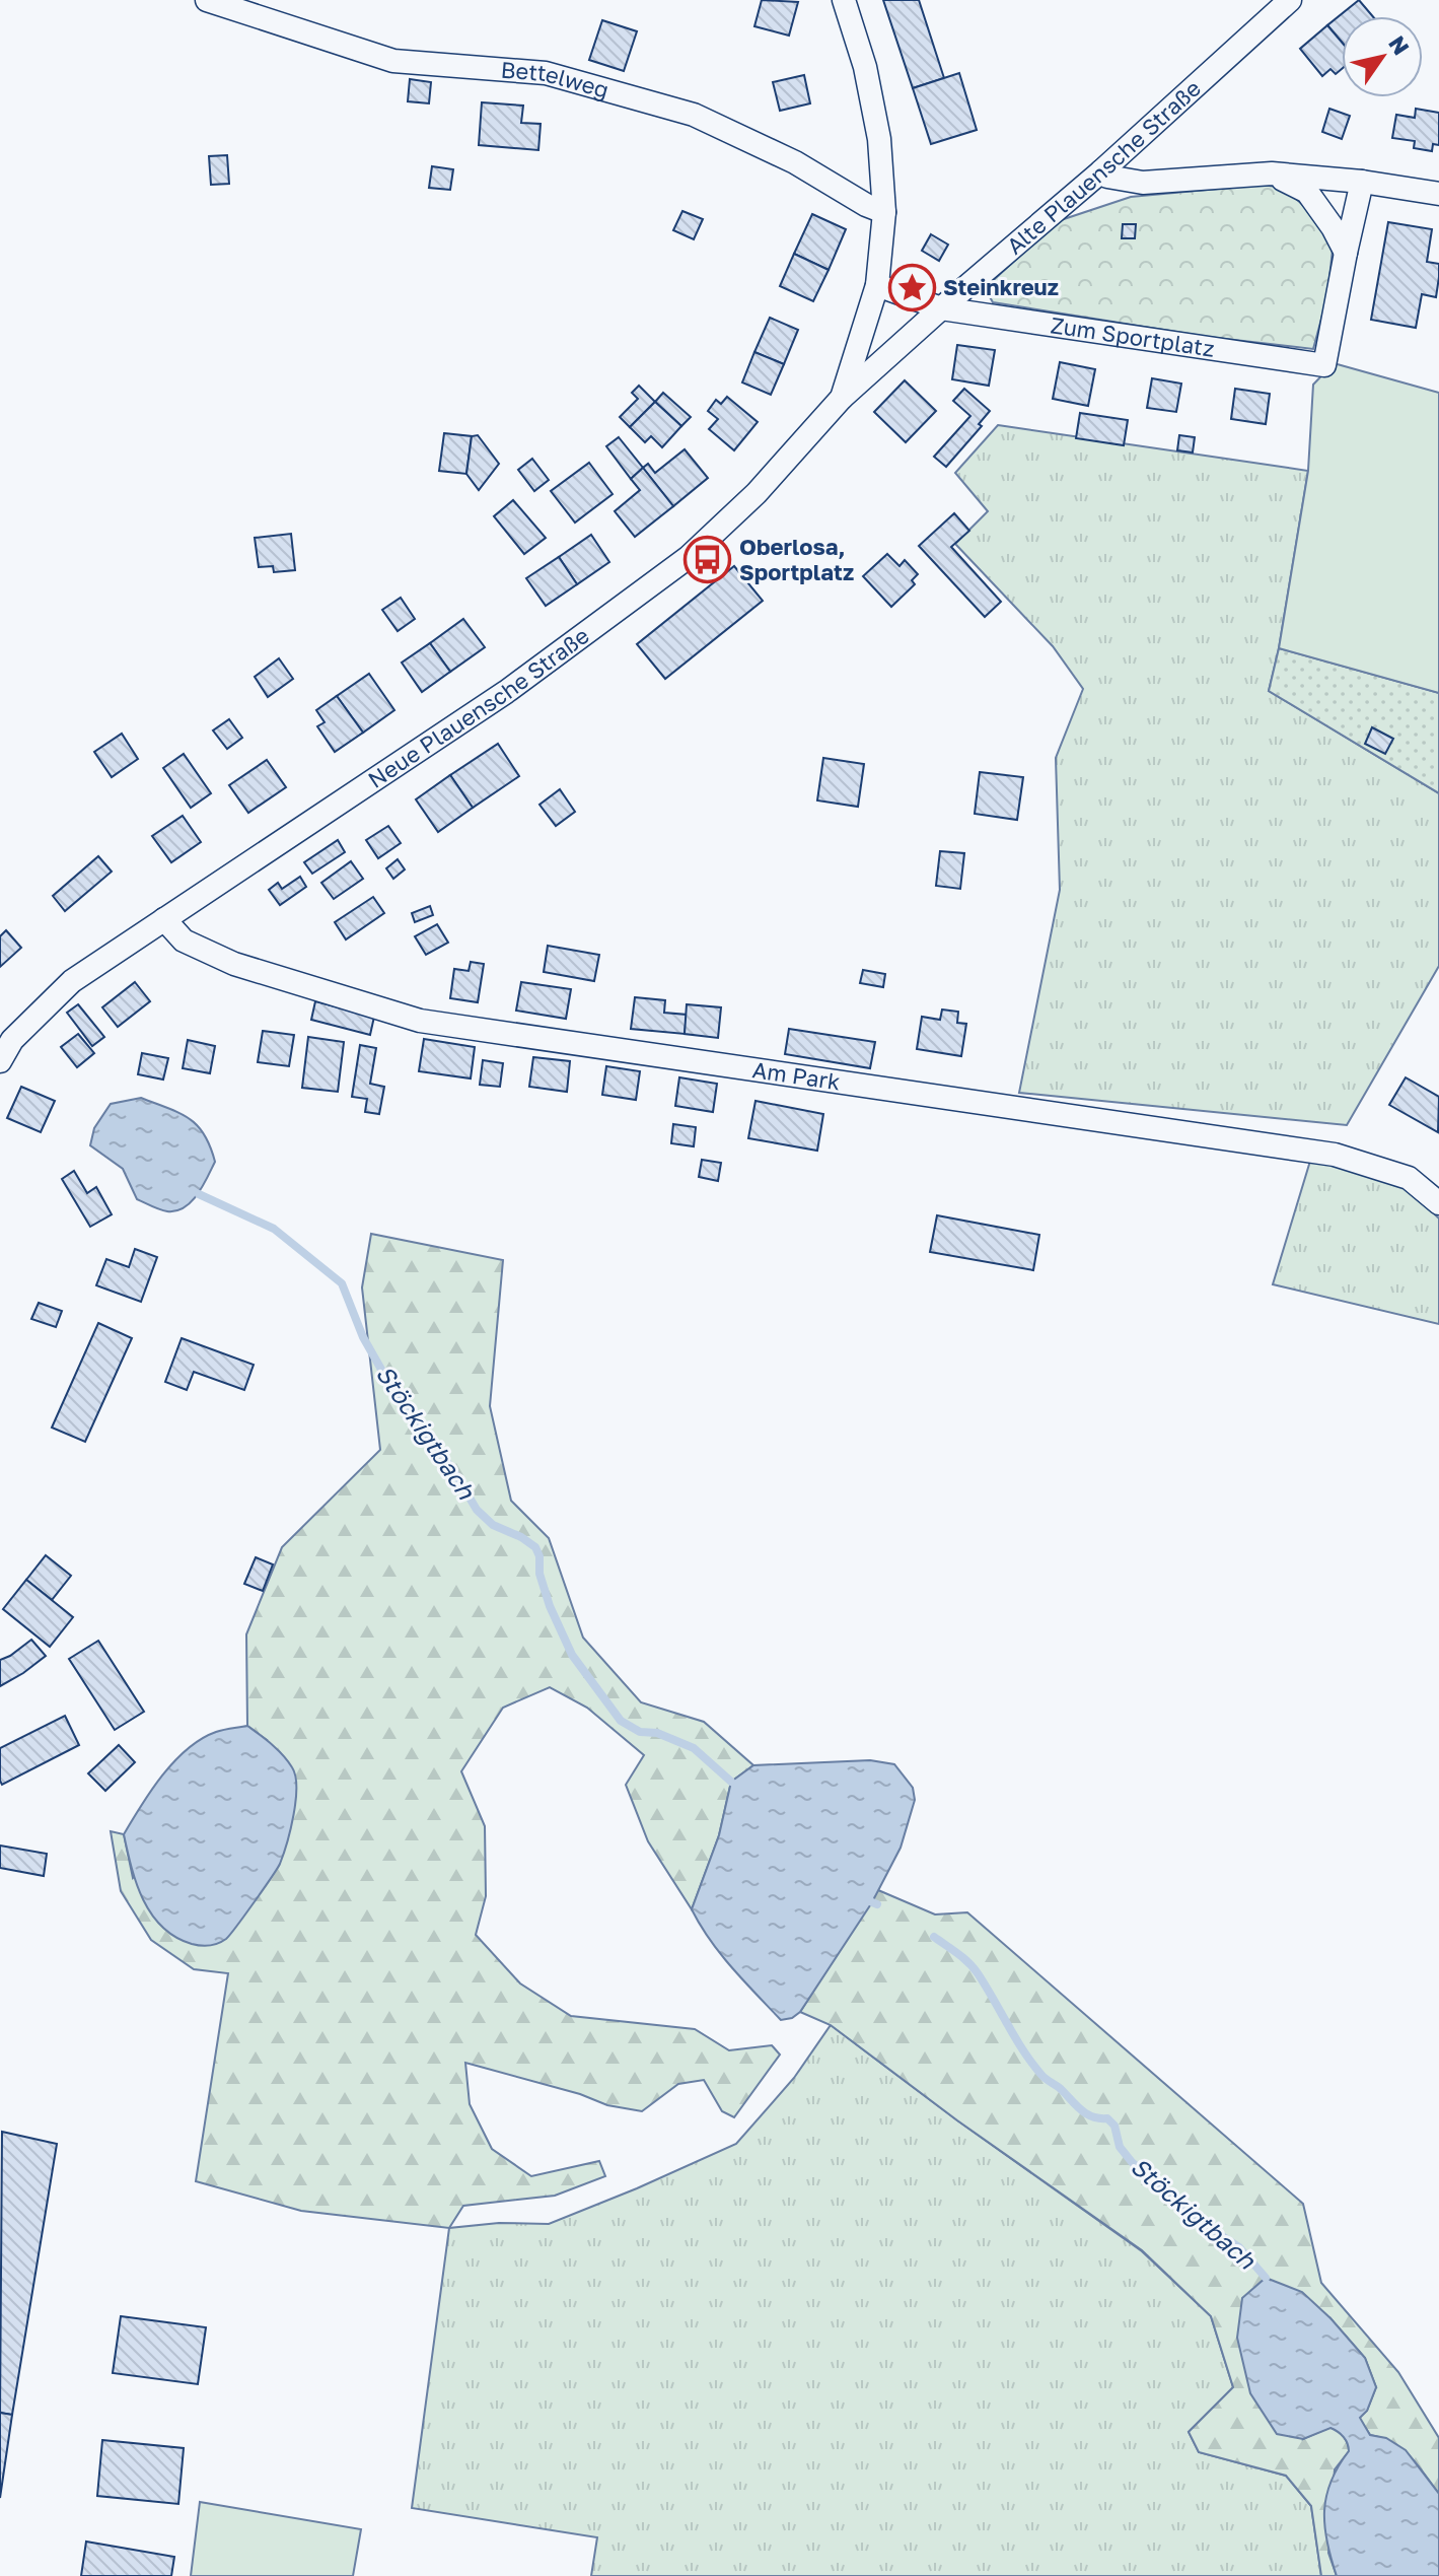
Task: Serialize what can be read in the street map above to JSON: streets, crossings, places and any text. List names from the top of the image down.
{
  "streets": {
    "street": [
      "Bettelweg",
      "Alte Plauensche Straße",
      "Zum Sportplatz",
      "Neue Plauensche Straße",
      "Am Park"
    ]
  },
  "crossings": [
    ["Bettelweg", "Neue Plauensche Straße"],
    ["Alte Plauensche Straße", "Zum Sportplatz"],
    ["Alte Plauensche Straße", "Neue Plauensche Straße"],
    ["Neue Plauensche Straße", "Am Park"]
  ],
  "water": ["Stöckigtbach"],
  "places": {
    "place": ["Steinkreuz"],
    "bus stop": ["Oberlosa, Sportplatz"]
  },
  "north": "top right"
}
